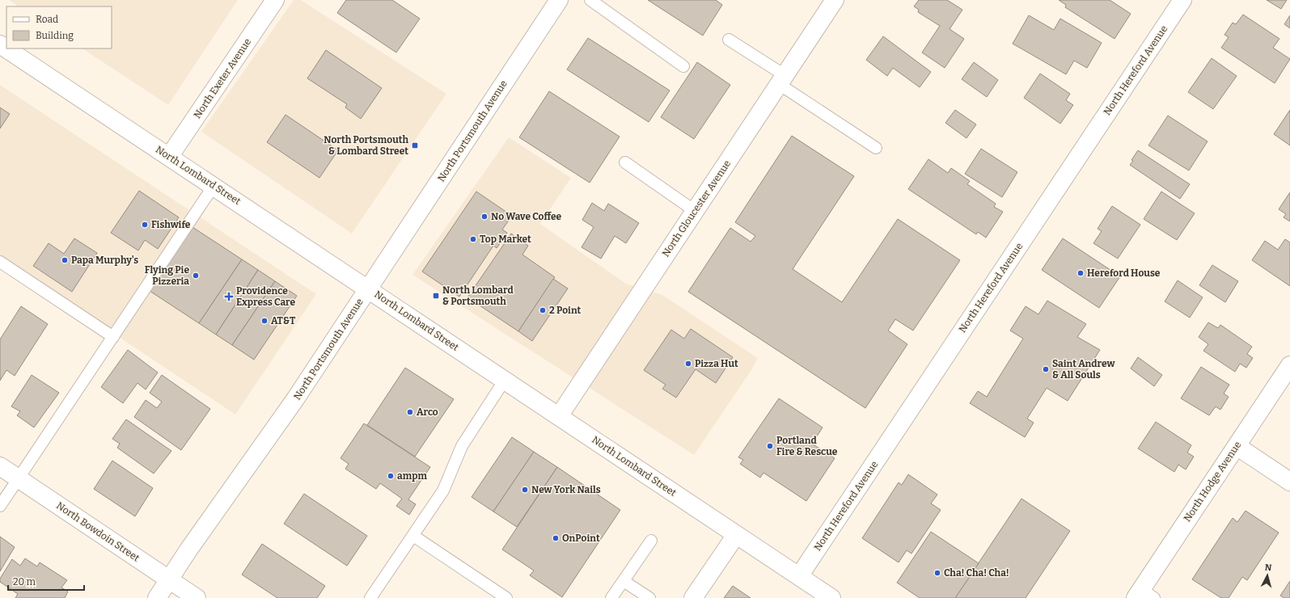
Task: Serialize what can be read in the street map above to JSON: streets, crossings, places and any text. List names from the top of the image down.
{
  "streets": {
    "street": [
      "North Hereford Avenue",
      "North Exeter Avenue",
      "North Portsmouth Avenue",
      "North Lombard Street",
      "North Gloucester Avenue",
      "North Hodge Avenue",
      "North Bowdoin Street"
    ]
  },
  "crossings": [
    ["North Hereford Avenue", "North Lombard Street"],
    ["North Exeter Avenue", "North Lombard Street"],
    ["North Portsmouth Avenue", "North Lombard Street"],
    ["North Portsmouth Avenue", "North Bowdoin Street"],
    ["North Lombard Street", "North Gloucester Avenue"]
  ],
  "places": {
    "transit": ["North Portsmouth & Lombard Street", "North Lombard & Portsmouth"],
    "other": [
      "No Wave Coffee",
      "Fishwife",
      "Top Market",
      "Papa Murphy's",
      "Hereford House",
      "Flying Pie Pizzeria",
      "2 Point",
      "AT&T",
      "Pizza Hut",
      "Saint Andrew & All Souls",
      "Arco",
      "Portland Fire & Rescue",
      "ampm",
      "New York Nails",
      "OnPoint",
      "Cha! Cha! Cha!"
    ],
    "health": ["Providence Express Care"]
  },
  "legend": ["Road", "Building"],
  "scale_bar": "20 m",
  "north": "top"
}
